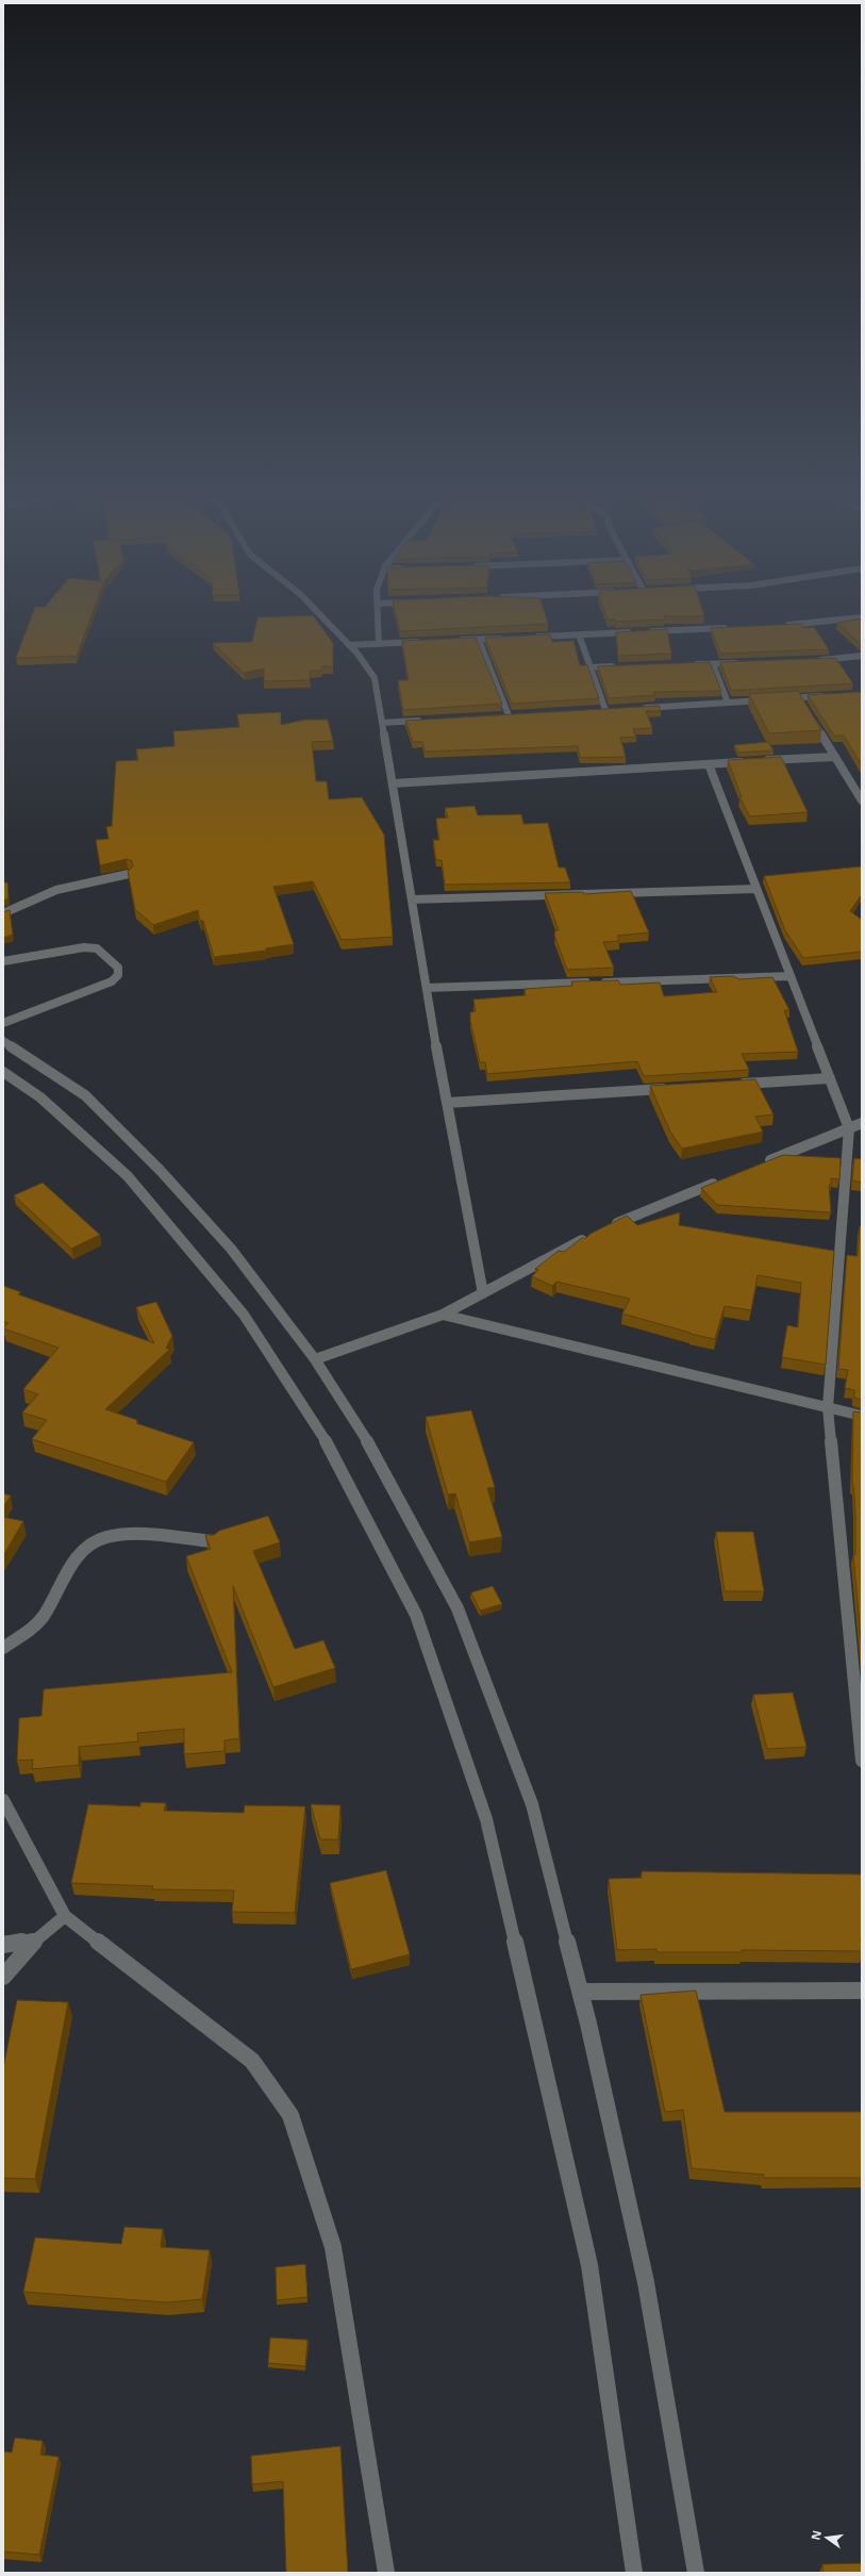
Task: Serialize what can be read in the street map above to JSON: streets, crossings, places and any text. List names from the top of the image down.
{
  "north": "left"
}
